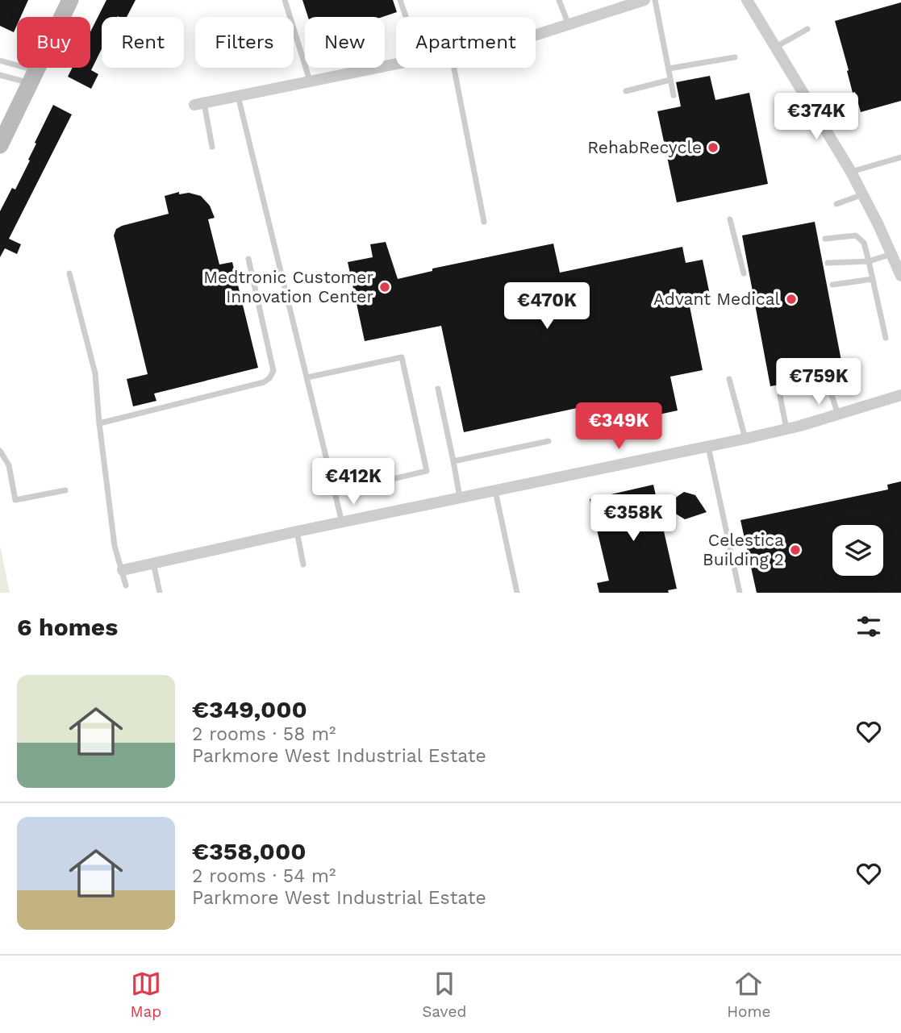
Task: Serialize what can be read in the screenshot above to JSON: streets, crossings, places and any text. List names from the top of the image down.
{
  "places": [
    "RehabRecycle",
    "Medtronic Customer Innovation Center",
    "Advant Medical",
    "Celestica Building 2"
  ],
  "page": {
    "chip": [
      "Buy",
      "Rent",
      "Filters",
      "New",
      "Apartment"
    ],
    "price": [
      "€374K",
      "€470K",
      "€759K",
      "€349K",
      "€412K",
      "€358K"
    ],
    "heading": "6 homes",
    "list": [
      {
        "name": "€349,000",
        "note": "2 rooms · 58 m² · Parkmore West Industrial Estate"
      },
      {
        "name": "€358,000",
        "note": "2 rooms · 54 m² · Parkmore West Industrial Estate"
      }
    ],
    "tabs": ["Map", "Saved", "Home"]
  }
}
